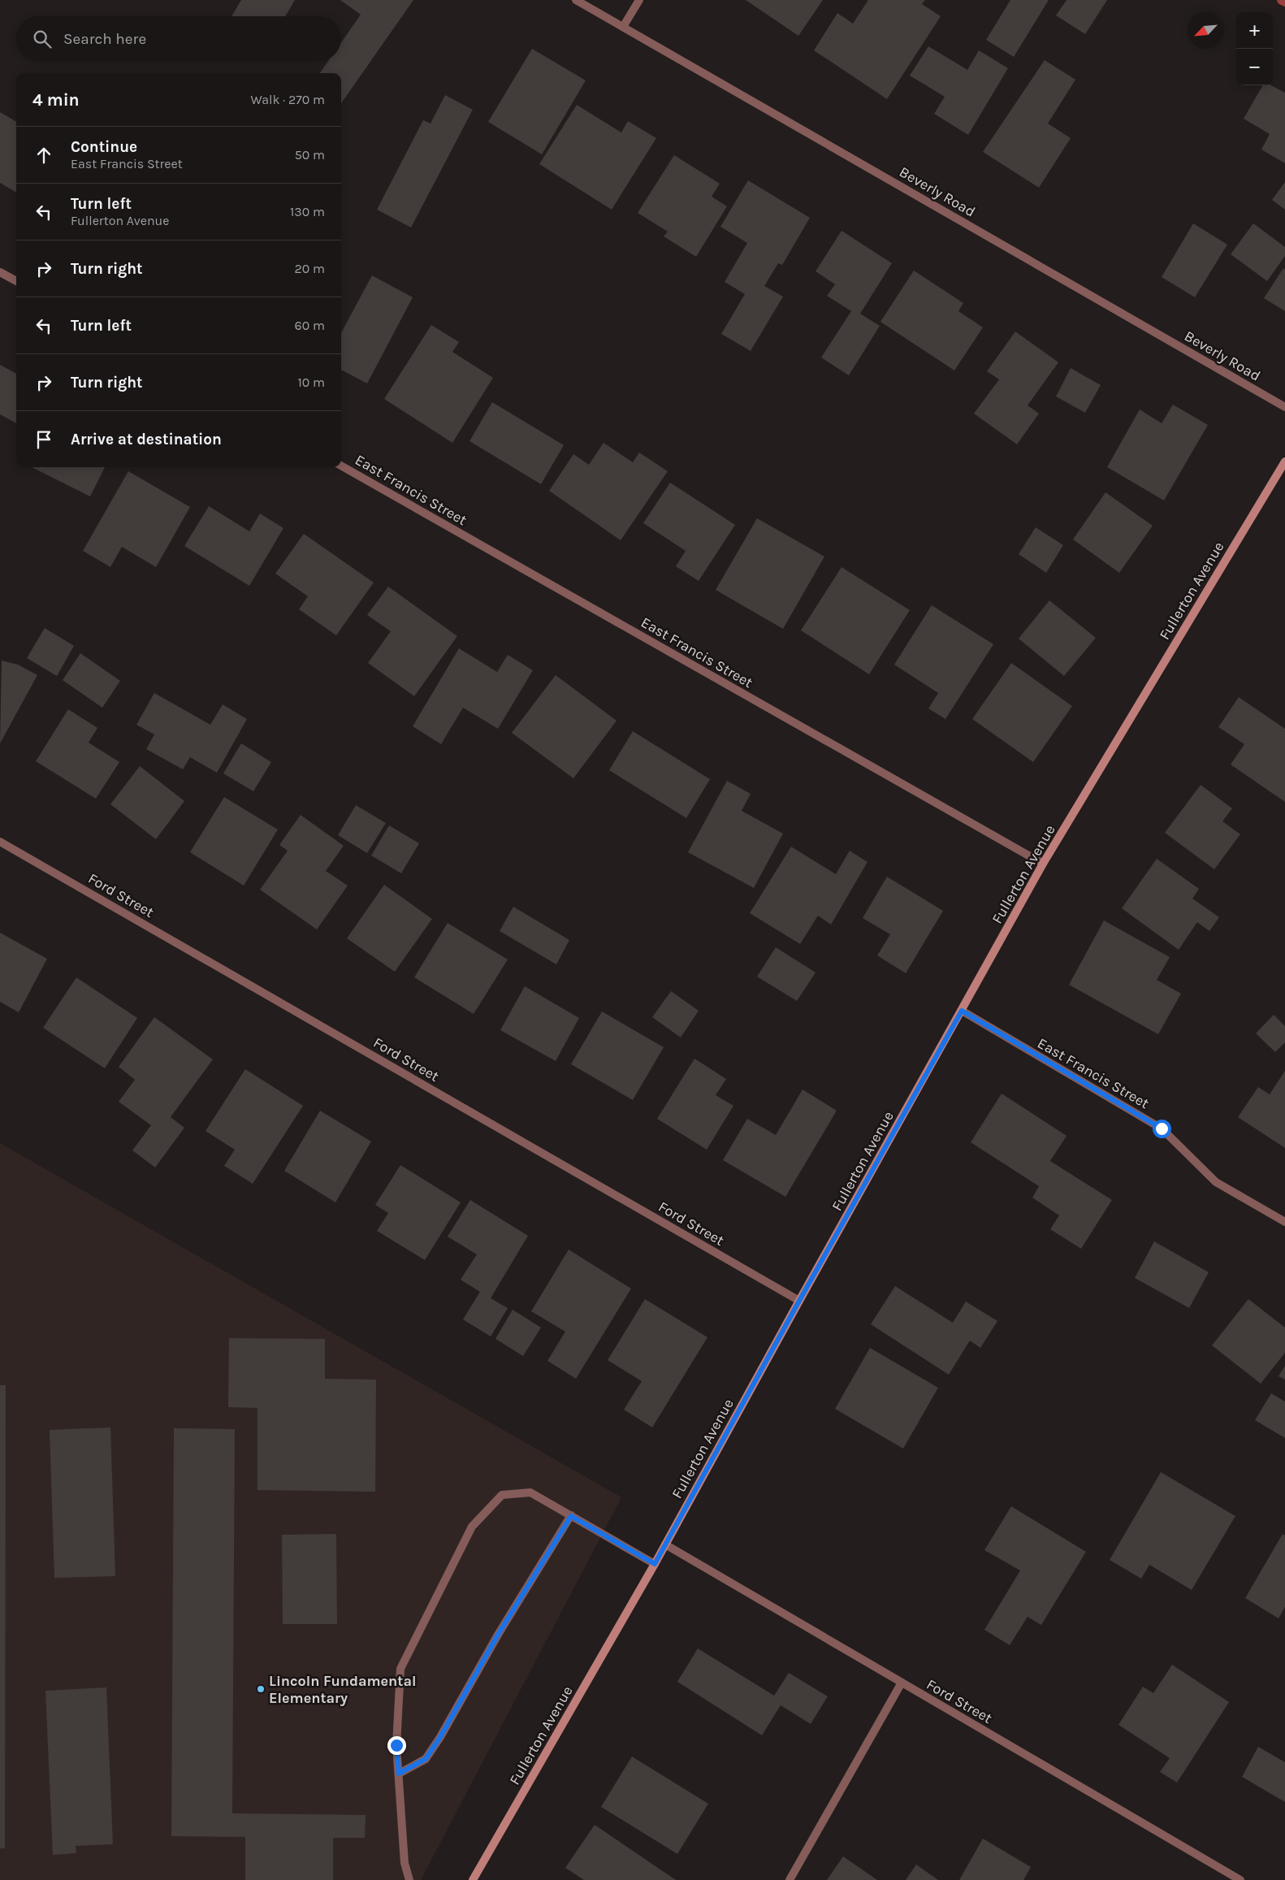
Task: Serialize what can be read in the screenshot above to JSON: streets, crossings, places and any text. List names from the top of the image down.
{
  "streets": {
    "main road": ["Fullerton Avenue"],
    "street": ["Beverly Road", "East Francis Street", "Ford Street"]
  },
  "crossings": [
    ["East Francis Street", "Fullerton Avenue"],
    ["Fullerton Avenue", "Ford Street"]
  ],
  "places": ["Lincoln Fundamental Elementary"],
  "north": "bottom left",
  "page": {
    "map_buttons": ["+", "−"],
    "search": "Search here",
    "heading": ["4 min", "Walk · 270 m"],
    "list": [
      ["Continue", "East Francis Street", "50 m"],
      ["Turn left", "Fullerton Avenue", "130 m"],
      ["Turn right", "20 m"],
      ["Turn left", "60 m"],
      ["Turn right", "10 m"],
      "Arrive at destination"
    ]
  }
}
